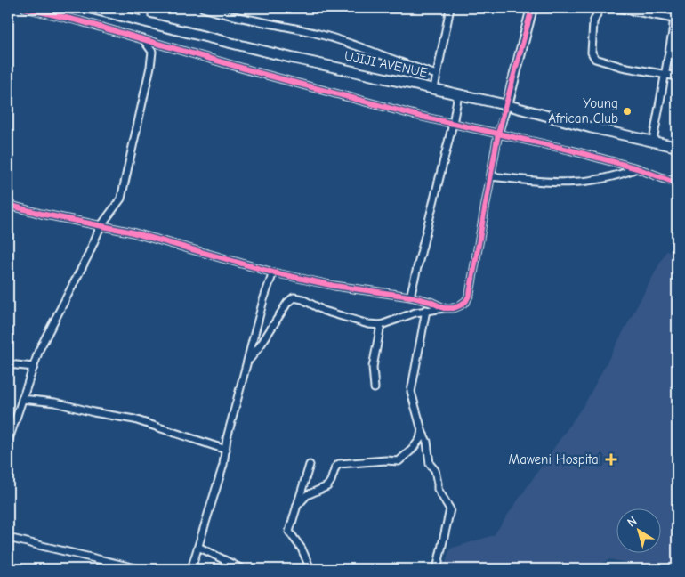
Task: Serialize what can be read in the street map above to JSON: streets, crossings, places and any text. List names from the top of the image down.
{
  "streets": {
    "street": ["UJIJI AVENUE"]
  },
  "places": {
    "other": ["Young African Club"],
    "health": ["Maweni Hospital"]
  },
  "north": "top left"
}
